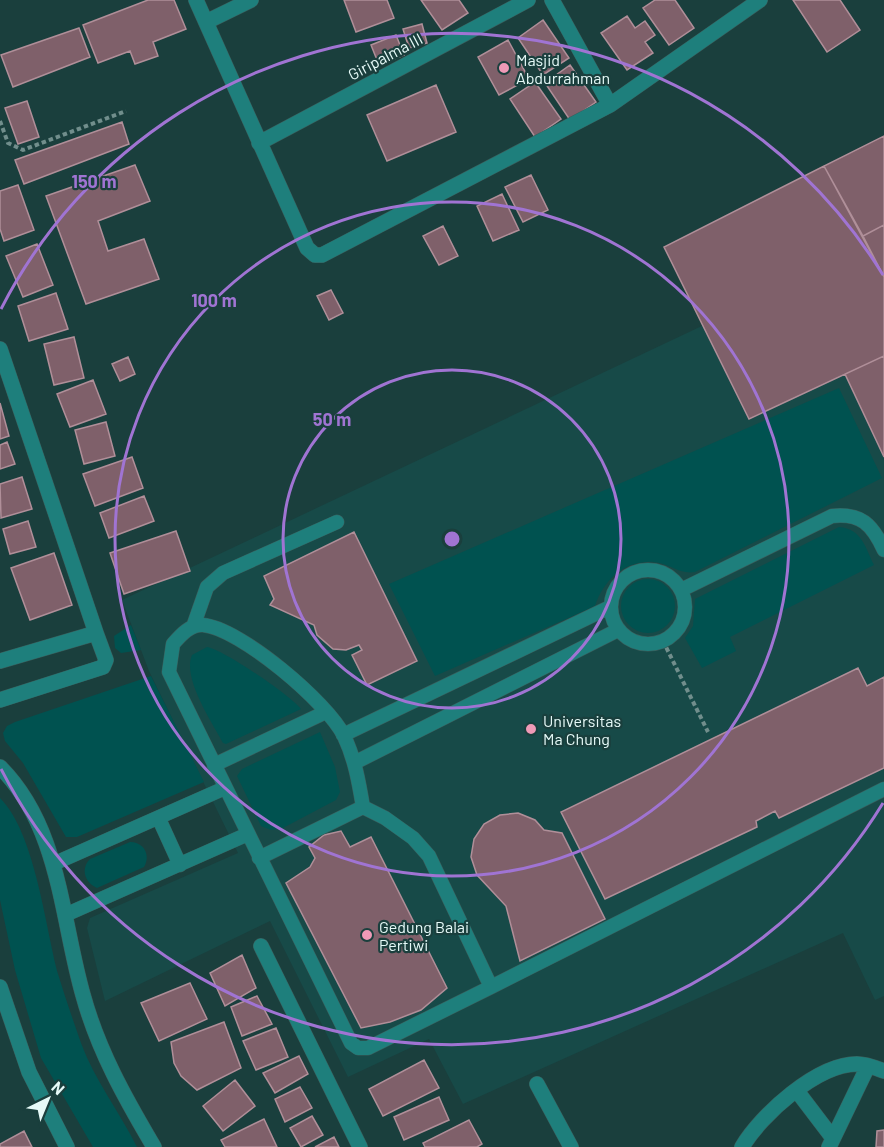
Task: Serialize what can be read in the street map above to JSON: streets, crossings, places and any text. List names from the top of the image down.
{
  "streets": {
    "street": ["Giripalma III"]
  },
  "places": ["Masjid Abdurrahman", "Universitas Ma Chung", "Gedung Balai Pertiwi"],
  "north": "top right",
  "rings": ["150 m", "100 m", "50 m"]
}
